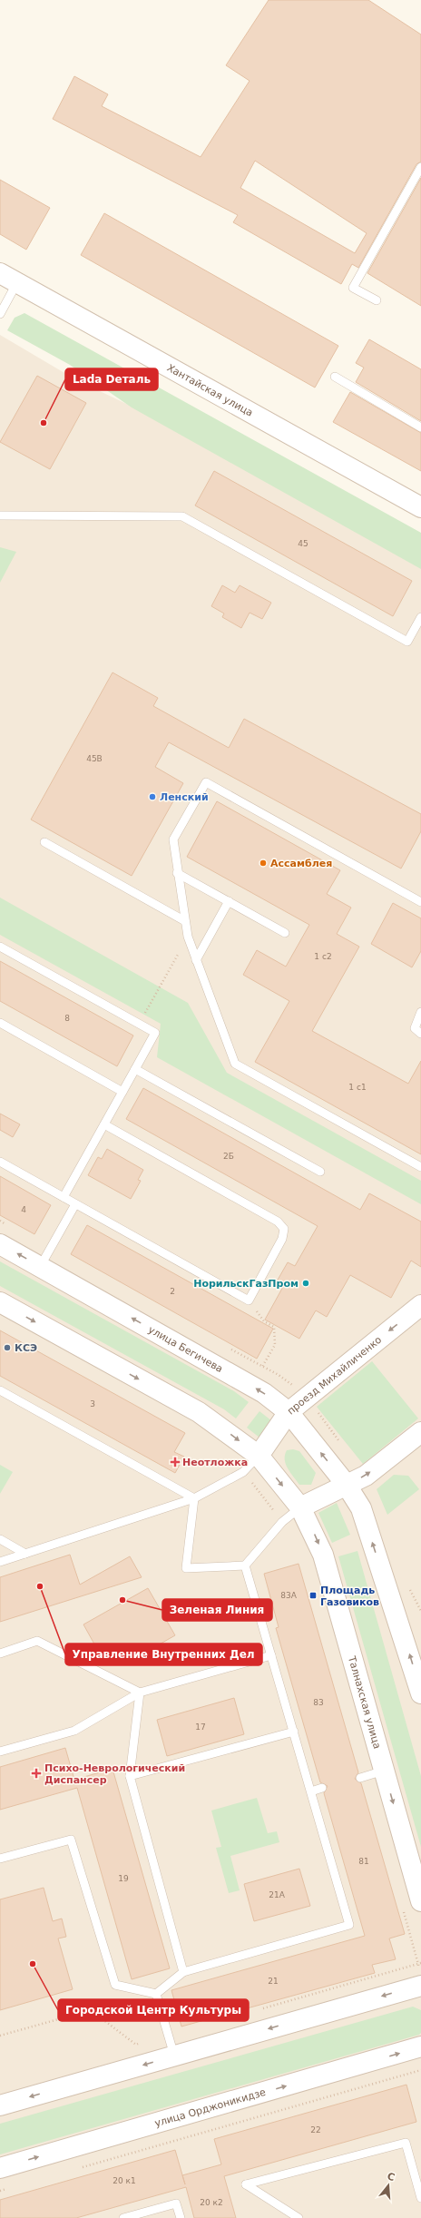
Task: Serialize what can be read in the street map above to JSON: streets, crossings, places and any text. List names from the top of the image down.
{
  "streets": {
    "street": [
      "Хантайская улица",
      "улица Бегичева",
      "проезд Михайличенко",
      "Талнахская улица",
      "улица Орджоникидзе"
    ]
  },
  "crossings": [
    ["улица Бегичева", "проезд Михайличенко"]
  ],
  "places": {
    "other": [
      "Lada Dеталь",
      "Ленский",
      "Ассамблея",
      "НорильскГазПром",
      "КСЭ",
      "Управление Внутренних Дел",
      "Зеленая Линия",
      "Городской Центр Культуры"
    ],
    "health": ["Неотложка", "Психо-Неврологический Диспансер"],
    "transit": ["Площадь Газовиков"]
  },
  "house_numbers": [
    "45",
    "45В",
    "1 с2",
    "8",
    "1 с1",
    "2Б",
    "4",
    "2",
    "3",
    "83А",
    "83",
    "17",
    "81",
    "19",
    "21А",
    "21",
    "22",
    "20 к1",
    "20 к2"
  ],
  "north": "top"
}
